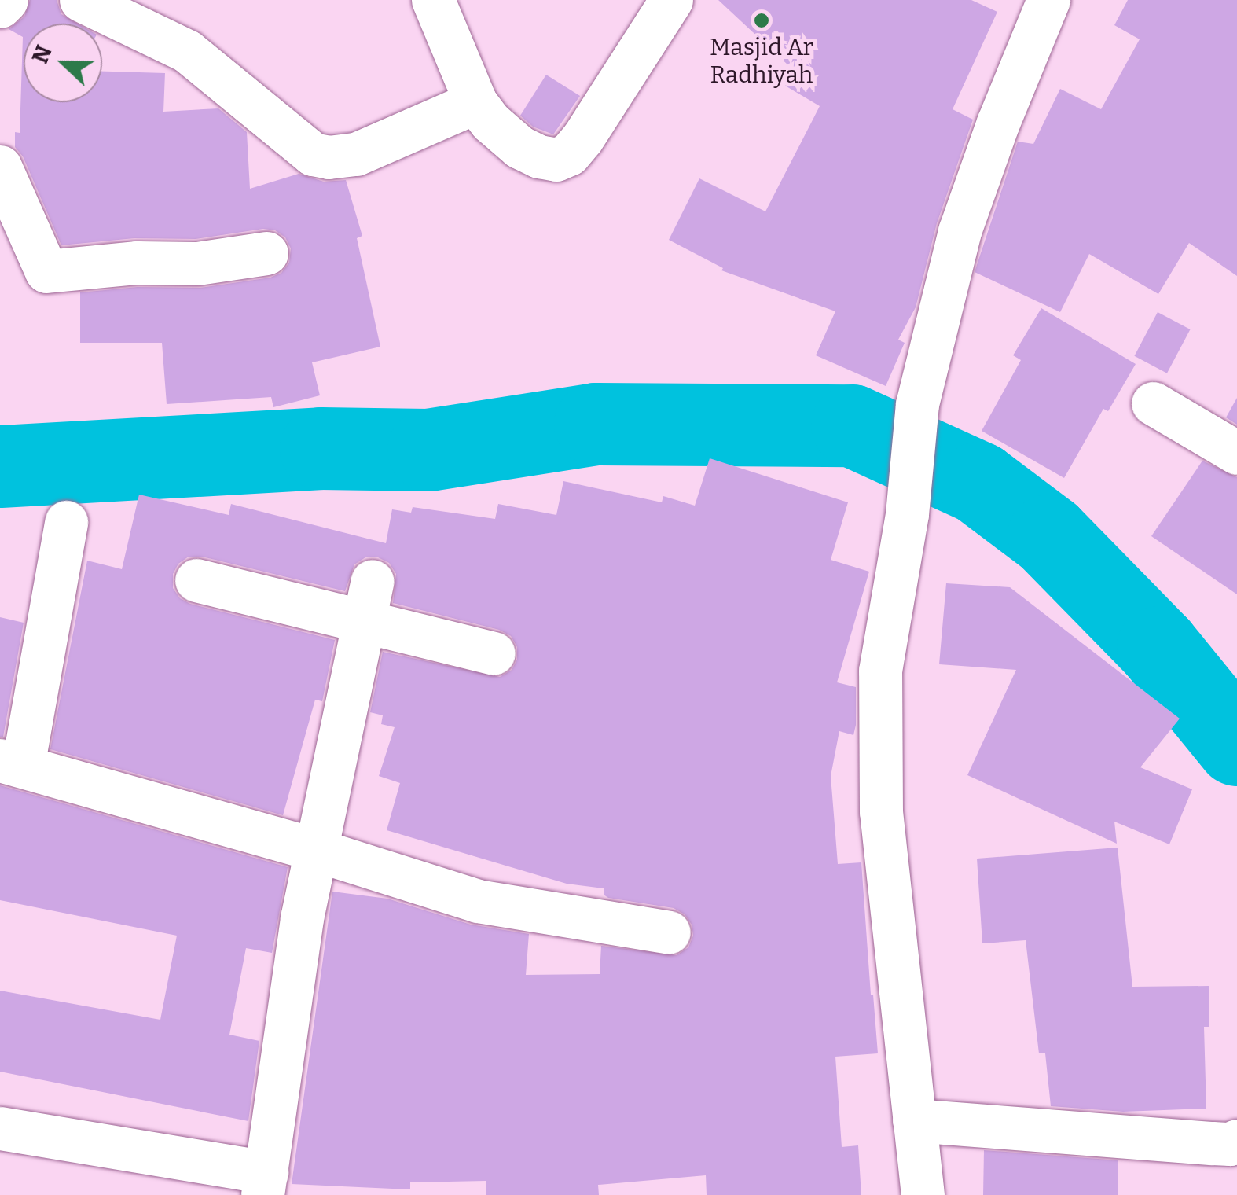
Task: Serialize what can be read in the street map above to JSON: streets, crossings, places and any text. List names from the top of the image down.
{
  "places": ["Masjid Ar Radhiyah"],
  "north": "left"
}
